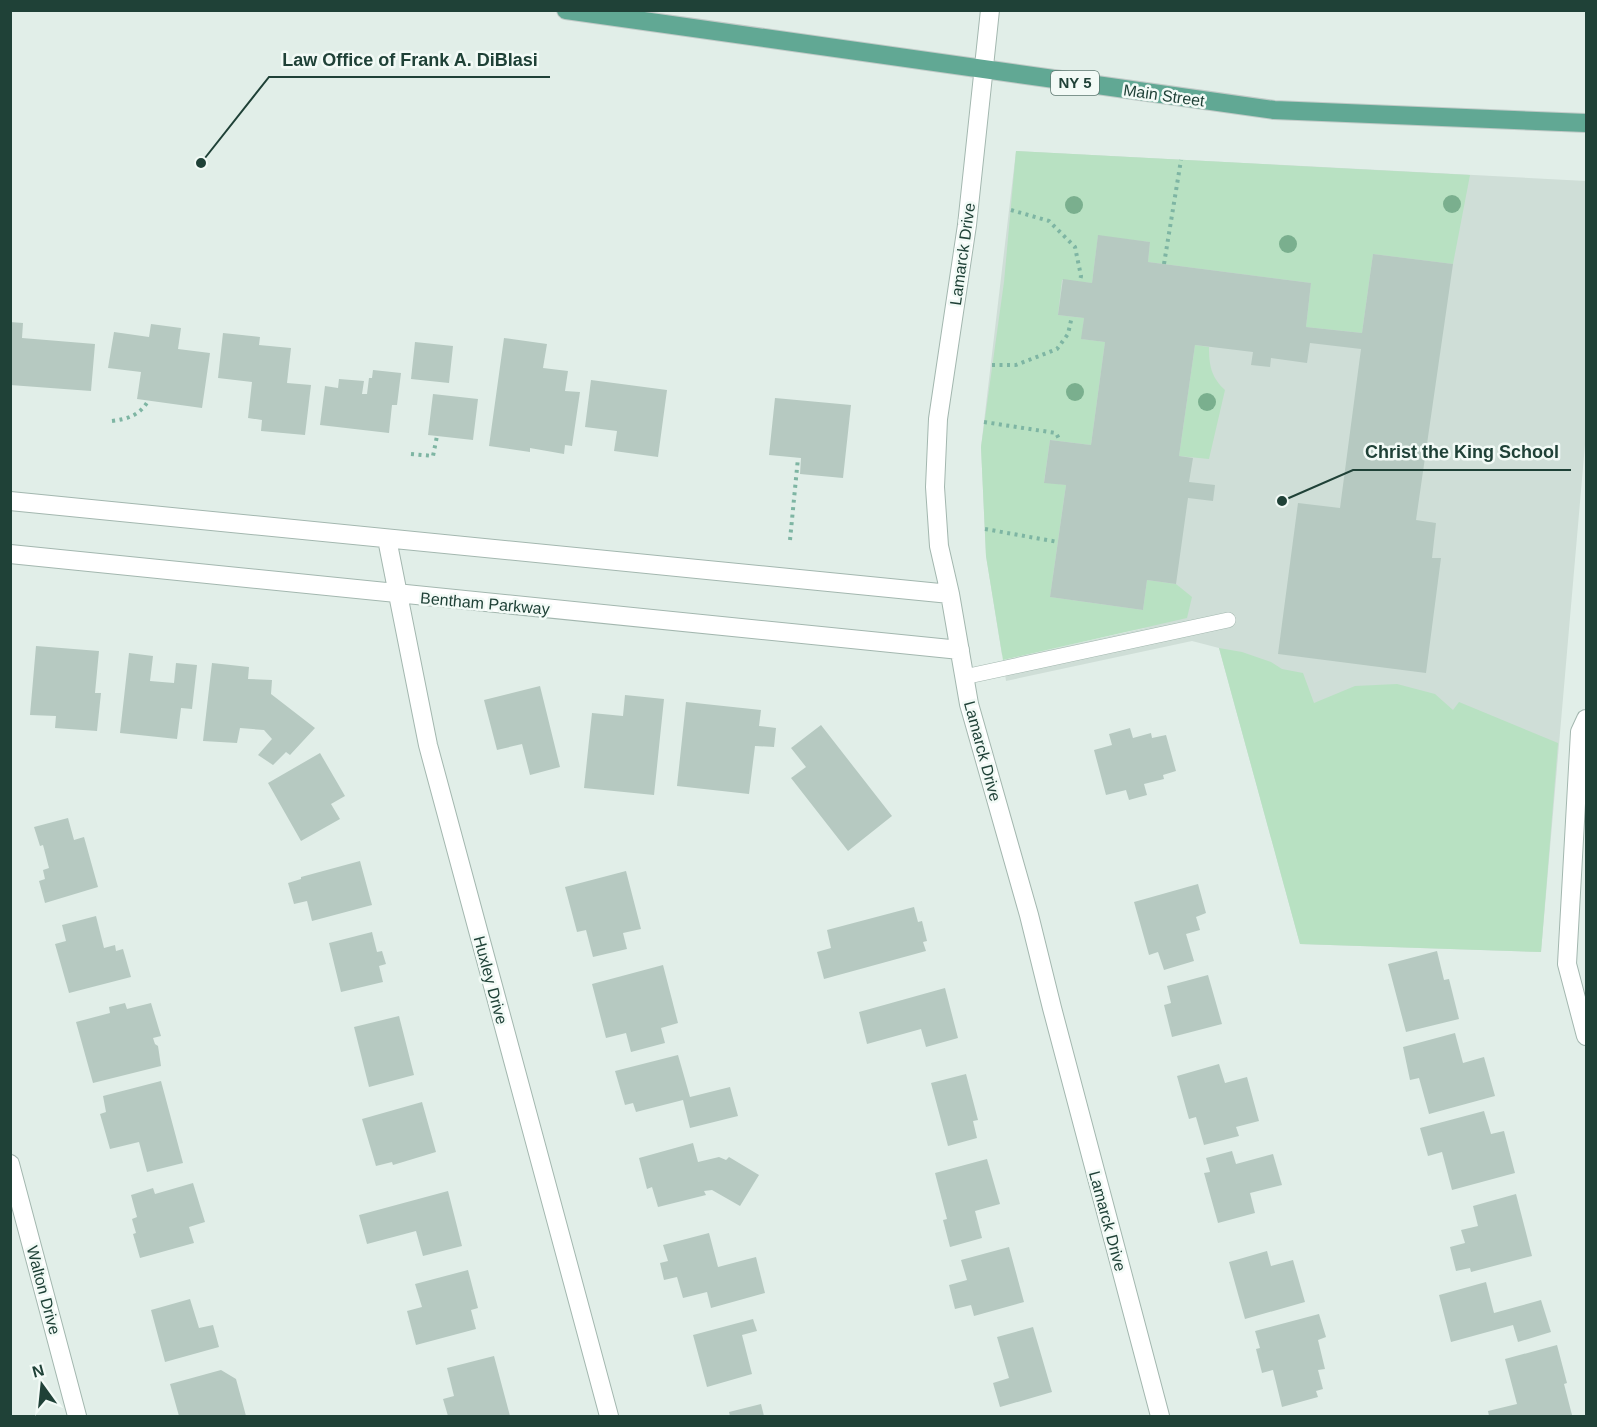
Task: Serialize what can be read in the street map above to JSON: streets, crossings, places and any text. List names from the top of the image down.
{
  "streets": {
    "main road": ["NY 5", "Main Street"],
    "street": [
      "Lamarck Drive",
      "Bentham Parkway",
      "Huxley Drive",
      "Walton Drive"
    ]
  },
  "crossings": [
    ["Main Street", "Lamarck Drive"],
    ["Lamarck Drive", "Bentham Parkway"],
    ["Bentham Parkway", "Huxley Drive"]
  ],
  "places": ["Law Office of Frank A. DiBlasi", "Christ the King School"],
  "north": "top"
}
